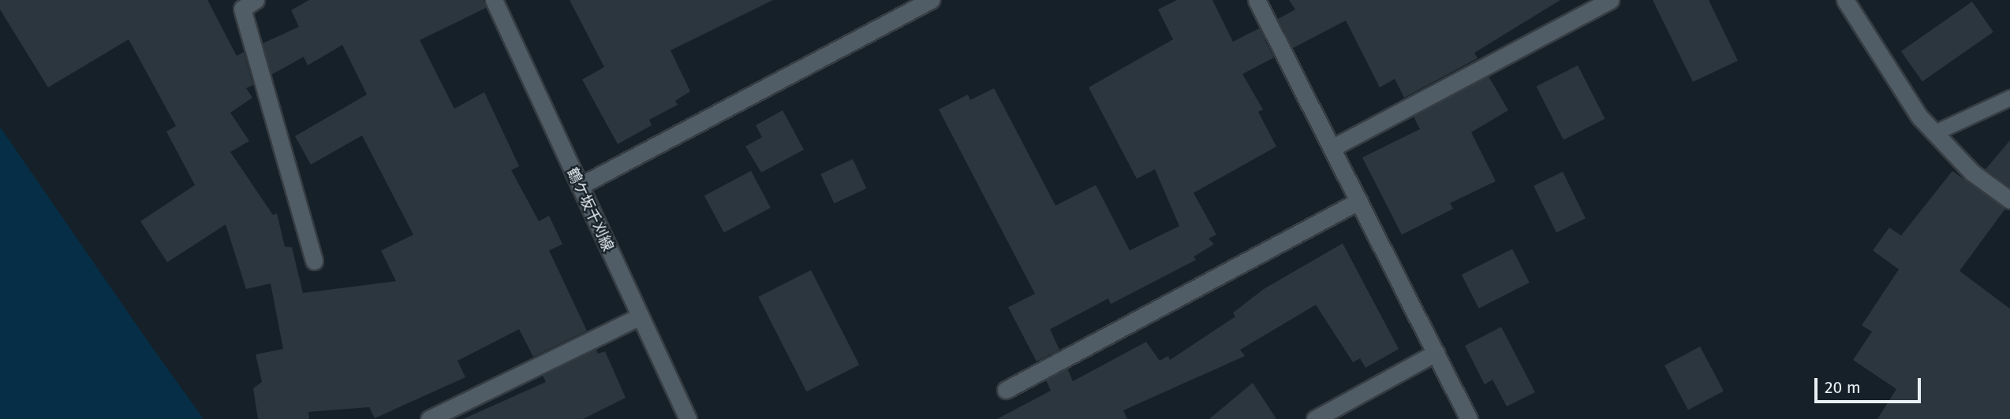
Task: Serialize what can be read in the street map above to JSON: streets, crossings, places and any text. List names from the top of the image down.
{
  "streets": {
    "street": ["鶴ケ坂千刈線"]
  },
  "scale_bar": "20 m"
}
